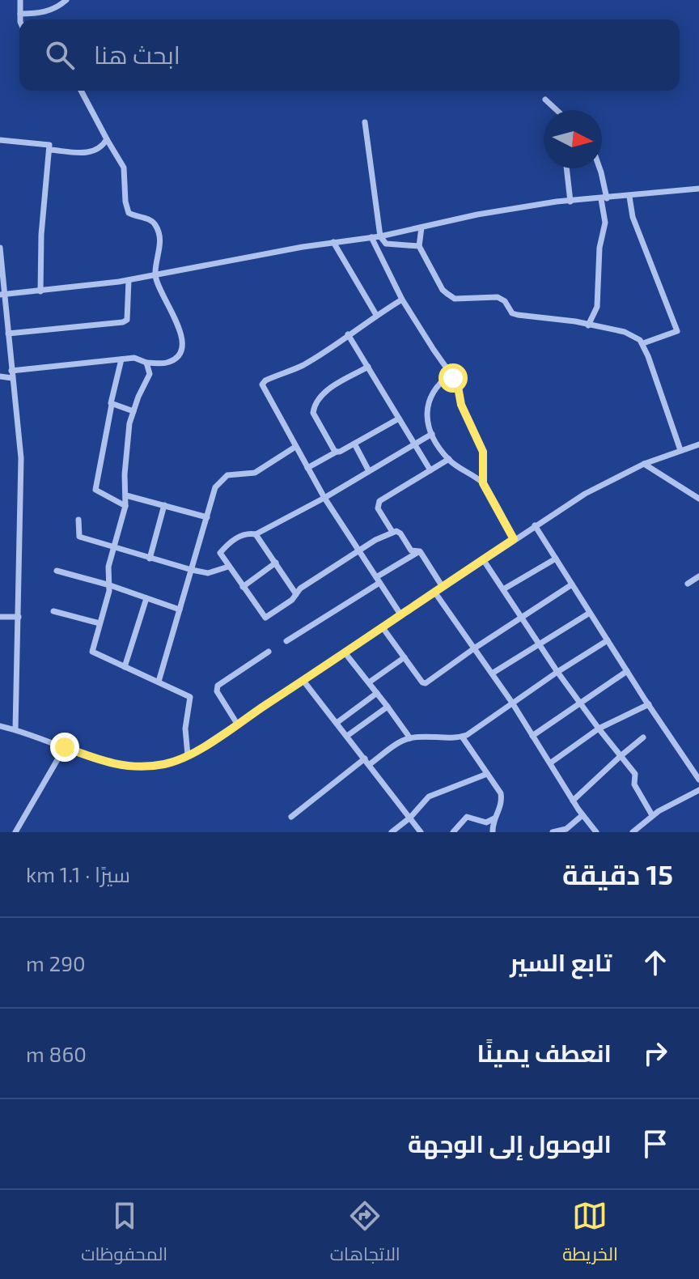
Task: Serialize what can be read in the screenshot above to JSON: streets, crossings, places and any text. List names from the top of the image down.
{
  "north": "right",
  "page": {
    "search": "ابحث هنا",
    "heading": ["15 دقيقة", "سيرًا · 1.1 km"],
    "list": [
      ["تابع السير", "290 m"],
      ["انعطف يمينًا", "860 m"],
      "الوصول إلى الوجهة"
    ],
    "nav": ["الخريطة", "الاتجاهات", "المحفوظات"]
  }
}
